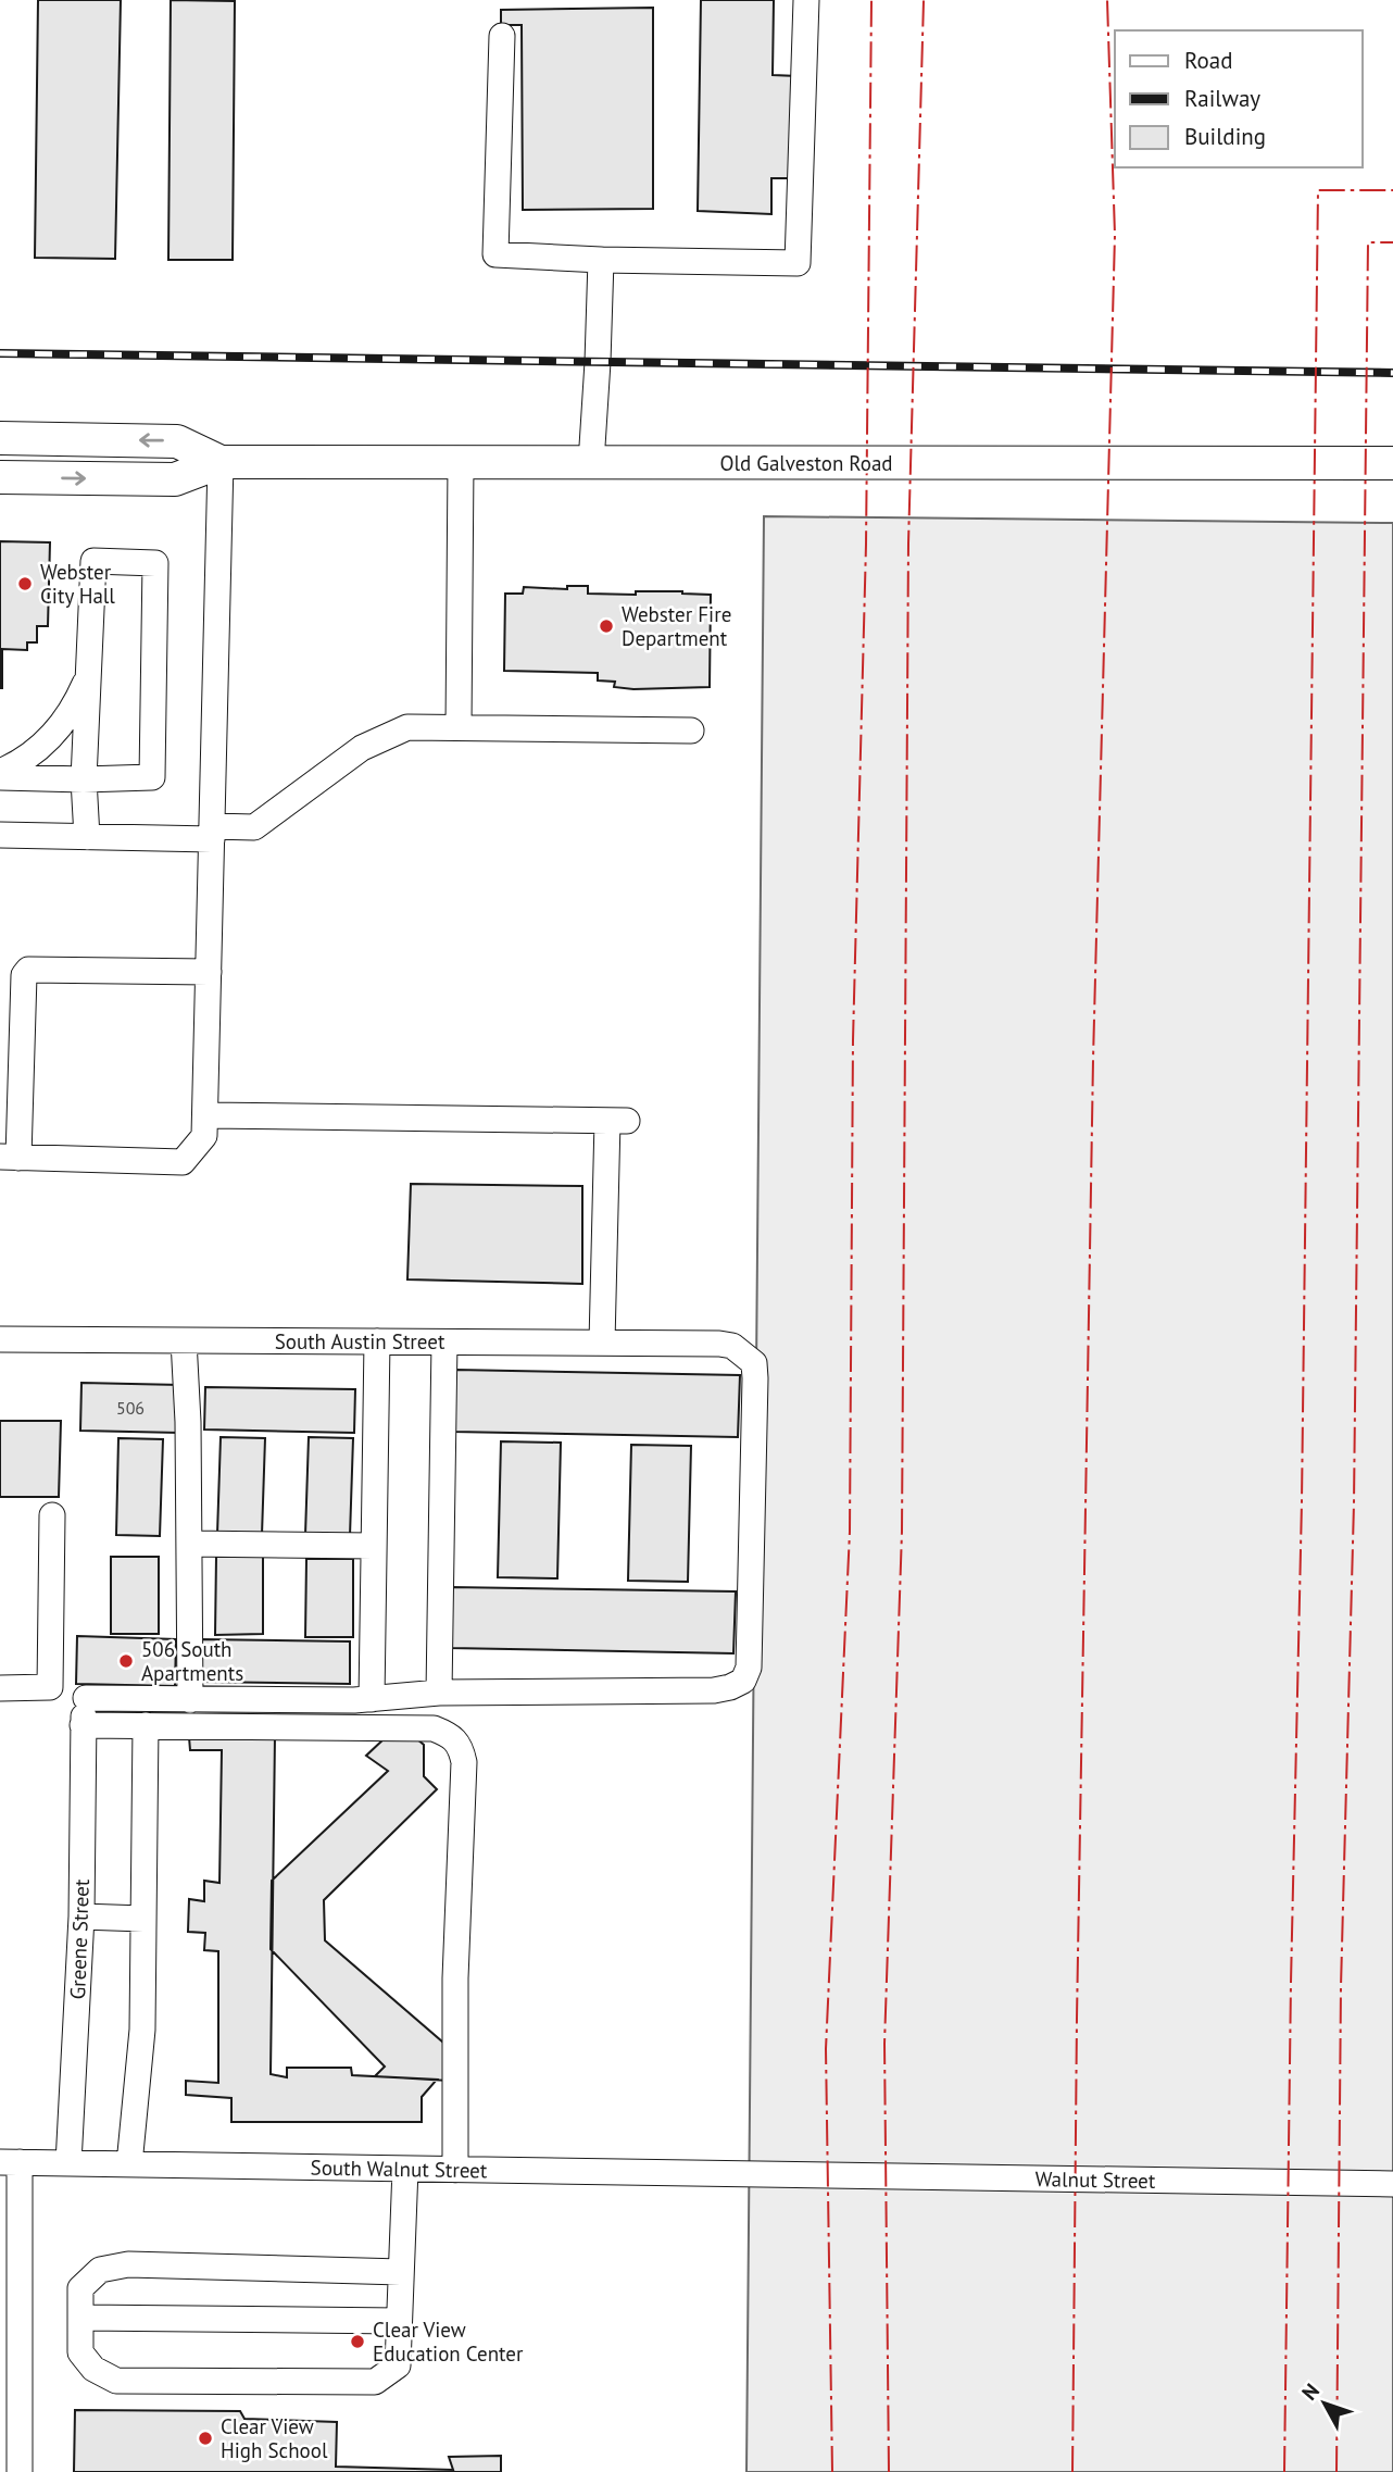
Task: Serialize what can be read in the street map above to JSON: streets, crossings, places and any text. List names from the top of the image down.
{
  "streets": {
    "main road": ["Old Galveston Road"],
    "street": [
      "South Austin Street",
      "Greene Street",
      "South Walnut Street",
      "Walnut Street"
    ]
  },
  "crossings": [
    ["Greene Street", "South Walnut Street"],
    ["South Walnut Street", "Walnut Street"]
  ],
  "places": [
    "Webster City Hall",
    "Webster Fire Department",
    "506 South Apartments",
    "Clear View Education Center",
    "Clear View High School"
  ],
  "house_numbers": ["506"],
  "legend": ["Road", "Railway", "Building"],
  "north": "top left"
}
